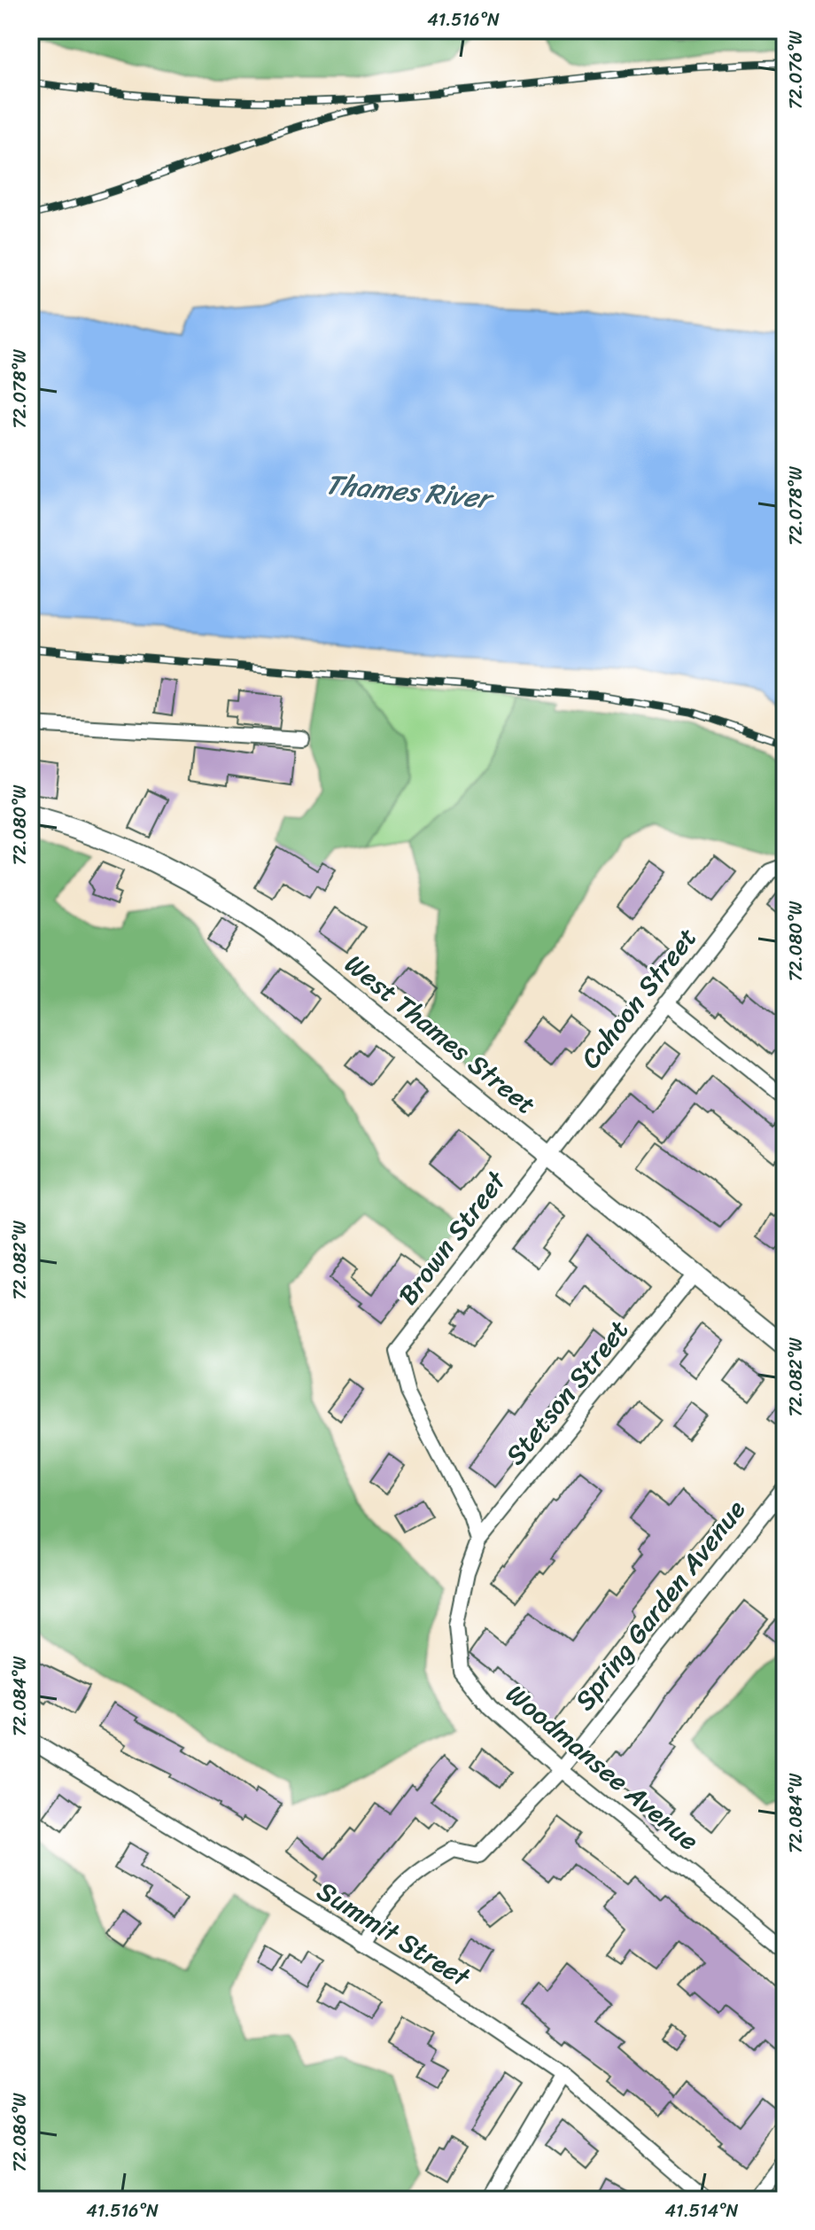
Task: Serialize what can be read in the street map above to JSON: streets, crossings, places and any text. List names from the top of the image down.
{
  "streets": {
    "main road": ["West Thames Street"],
    "street": [
      "Cahoon Street",
      "Brown Street",
      "Stetson Street",
      "Spring Garden Avenue",
      "Woodmansee Avenue",
      "Summit Street"
    ]
  },
  "crossings": [
    ["Cahoon Street", "West Thames Street"],
    ["Cahoon Street", "Brown Street"],
    ["West Thames Street", "Brown Street"],
    ["West Thames Street", "Stetson Street"],
    ["Brown Street", "Stetson Street"],
    ["Brown Street", "Woodmansee Avenue"],
    ["Stetson Street", "Woodmansee Avenue"],
    ["Spring Garden Avenue", "Woodmansee Avenue"],
    ["Spring Garden Avenue", "Summit Street"]
  ],
  "water": ["Thames River"],
  "coordinates": [
    "41.516°N",
    "72.076°W",
    "72.078°W",
    "72.080°W",
    "72.082°W",
    "72.084°W",
    "72.086°W",
    "41.514°N"
  ]
}
